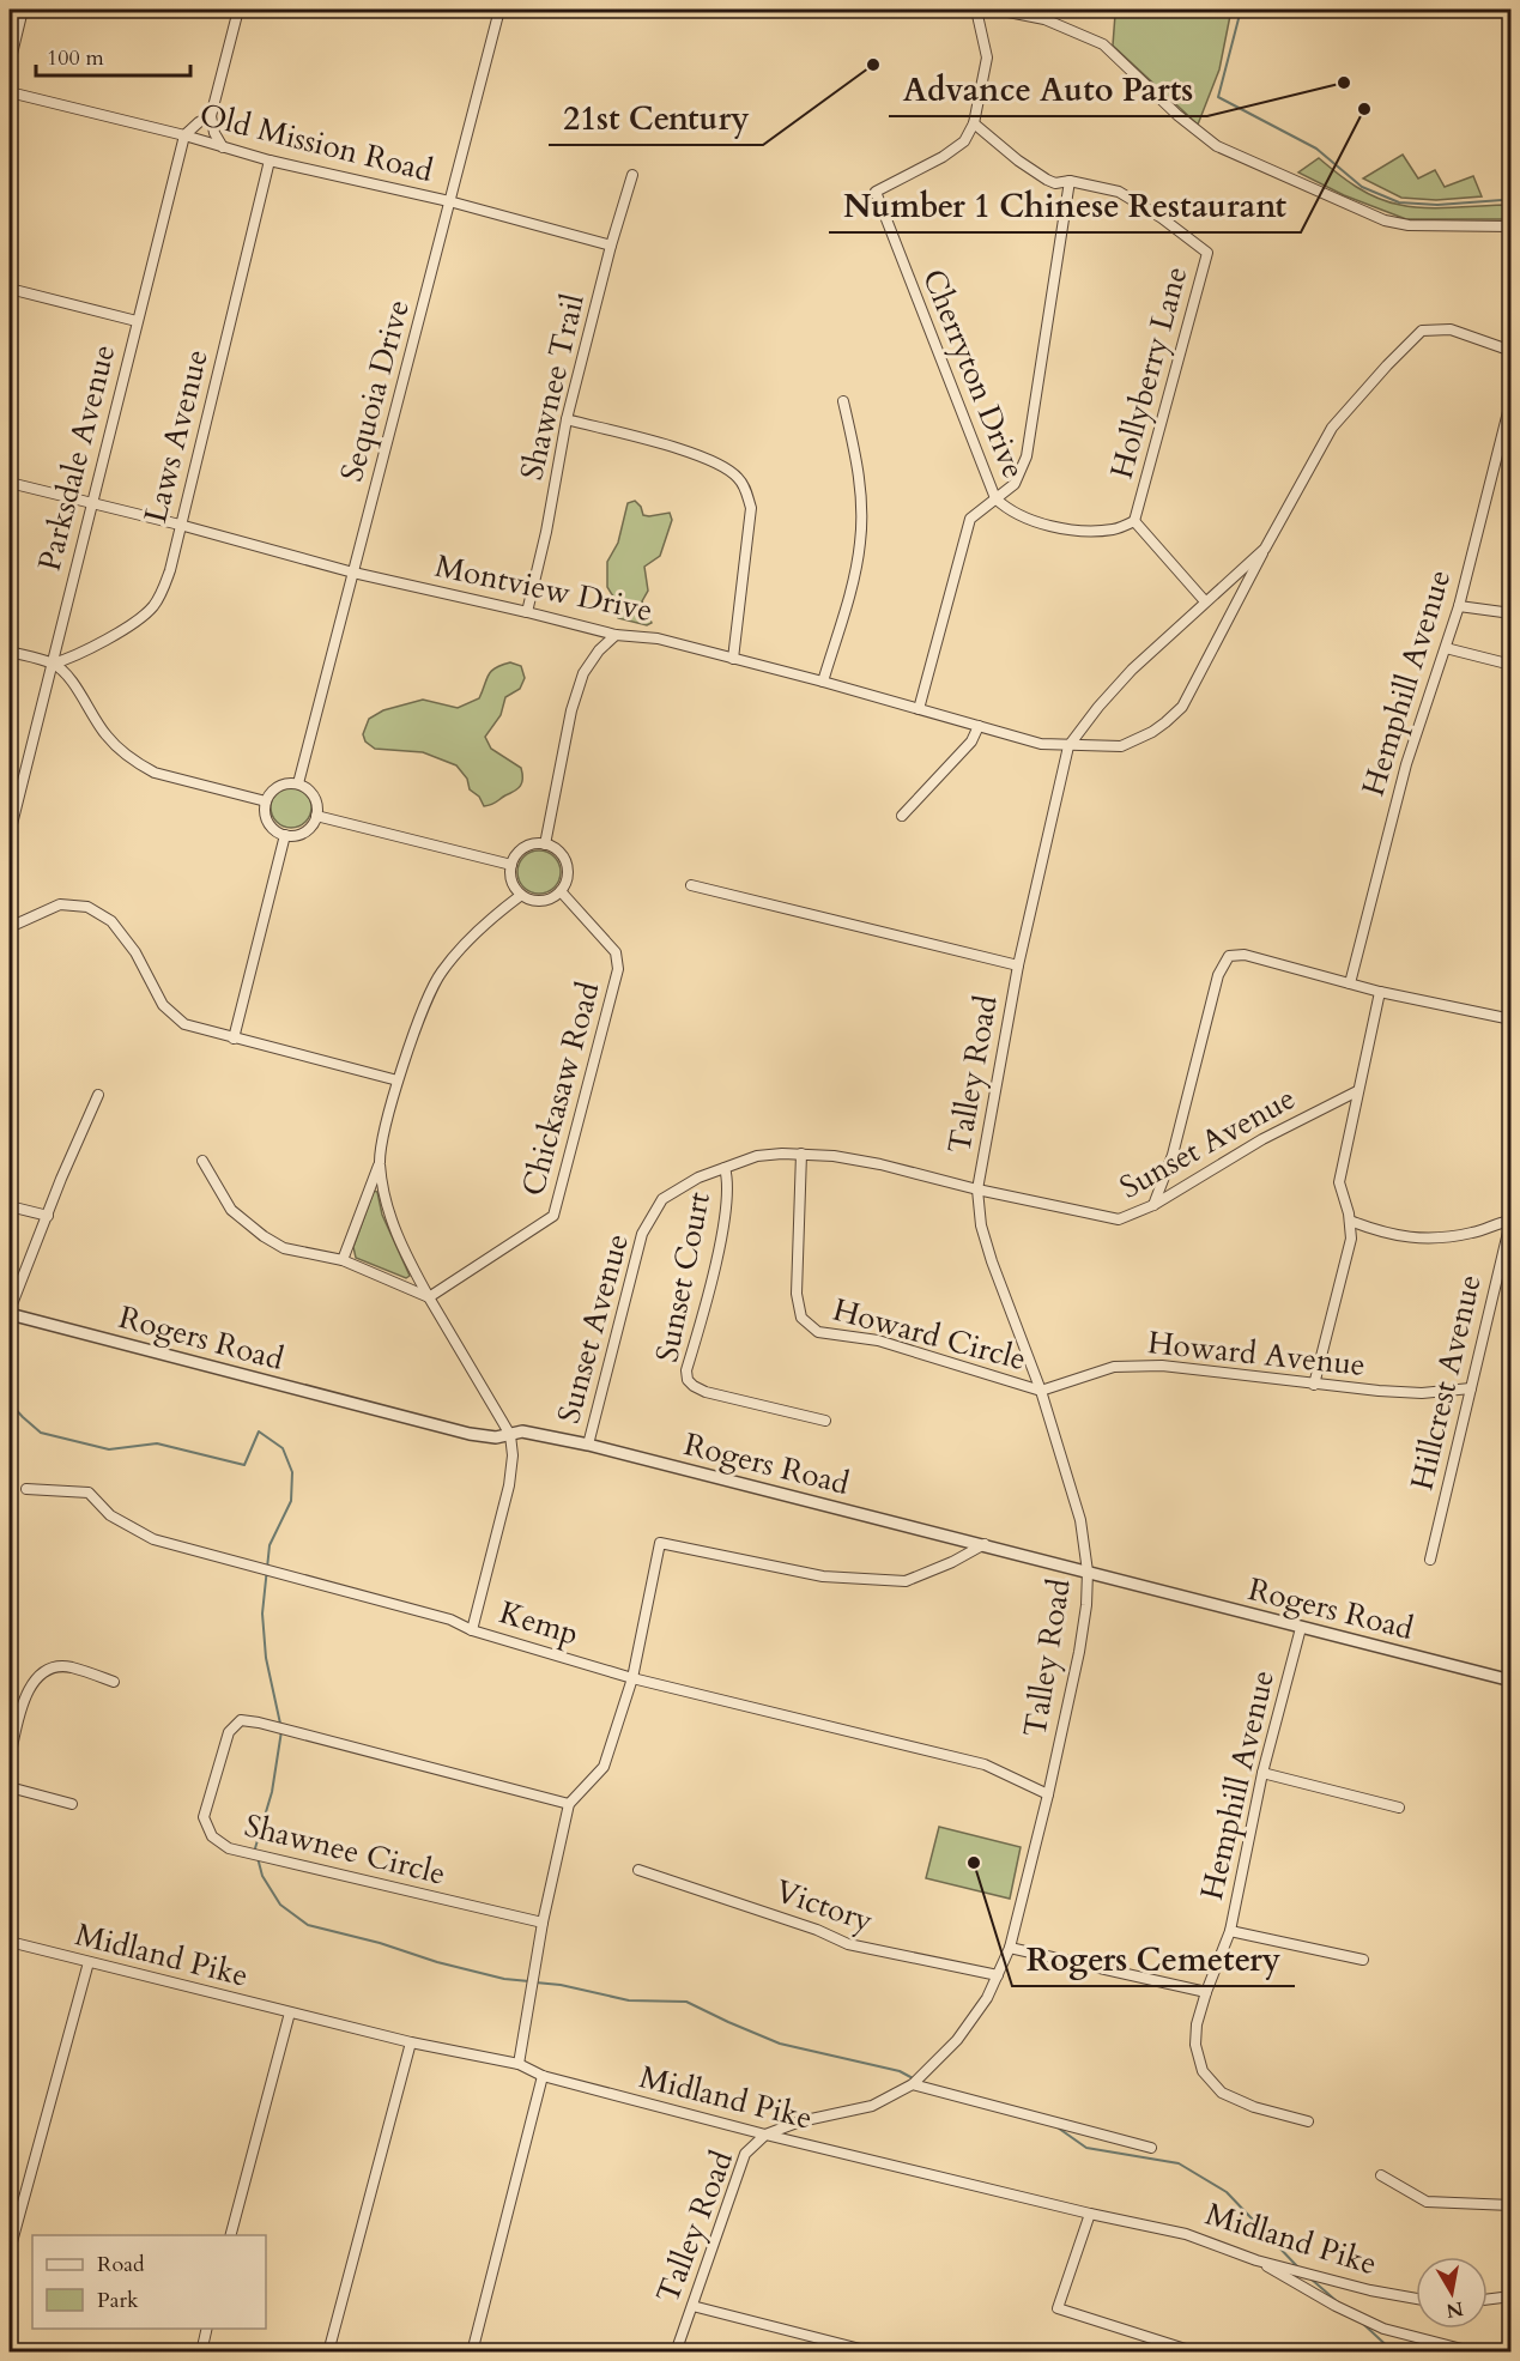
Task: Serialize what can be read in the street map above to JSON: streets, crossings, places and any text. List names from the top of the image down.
{
  "streets": {
    "street": [
      "Old Mission Road",
      "Hollyberry Lane",
      "Cherryton Drive",
      "Shawnee Trail",
      "Sequoia Drive",
      "Laws Avenue",
      "Parksdale Avenue",
      "Montview Drive",
      "Hemphill Avenue",
      "Talley Road",
      "Chickasaw Road",
      "Sunset Avenue",
      "Sunset Court",
      "Howard Circle",
      "Rogers Road",
      "Howard Avenue",
      "Hillcrest Avenue",
      "Kemp",
      "Shawnee Circle",
      "Victory",
      "Midland Pike"
    ]
  },
  "crossings": [
    ["Old Mission Road", "Shawnee Trail"],
    ["Old Mission Road", "Sequoia Drive"],
    ["Old Mission Road", "Laws Avenue"],
    ["Old Mission Road", "Parksdale Avenue"],
    ["Hollyberry Lane", "Cherryton Drive"],
    ["Shawnee Trail", "Montview Drive"],
    ["Sequoia Drive", "Montview Drive"],
    ["Laws Avenue", "Parksdale Avenue"],
    ["Laws Avenue", "Montview Drive"],
    ["Parksdale Avenue", "Montview Drive"],
    ["Montview Drive", "Talley Road"],
    ["Hemphill Avenue", "Rogers Road"],
    ["Talley Road", "Sunset Avenue"],
    ["Talley Road", "Howard Circle"],
    ["Talley Road", "Rogers Road"],
    ["Talley Road", "Howard Avenue"],
    ["Talley Road", "Kemp"],
    ["Talley Road", "Victory"],
    ["Talley Road", "Midland Pike"],
    ["Sunset Avenue", "Sunset Court"],
    ["Sunset Avenue", "Howard Circle"],
    ["Sunset Avenue", "Rogers Road"],
    ["Howard Circle", "Howard Avenue"],
    ["Howard Avenue", "Hillcrest Avenue"]
  ],
  "places": [
    "21st Century",
    "Advance Auto Parts",
    "Number 1 Chinese Restaurant",
    "Rogers Cemetery"
  ],
  "legend": ["Road", "Park"],
  "scale_bar": "100 m",
  "north": "bottom"
}
